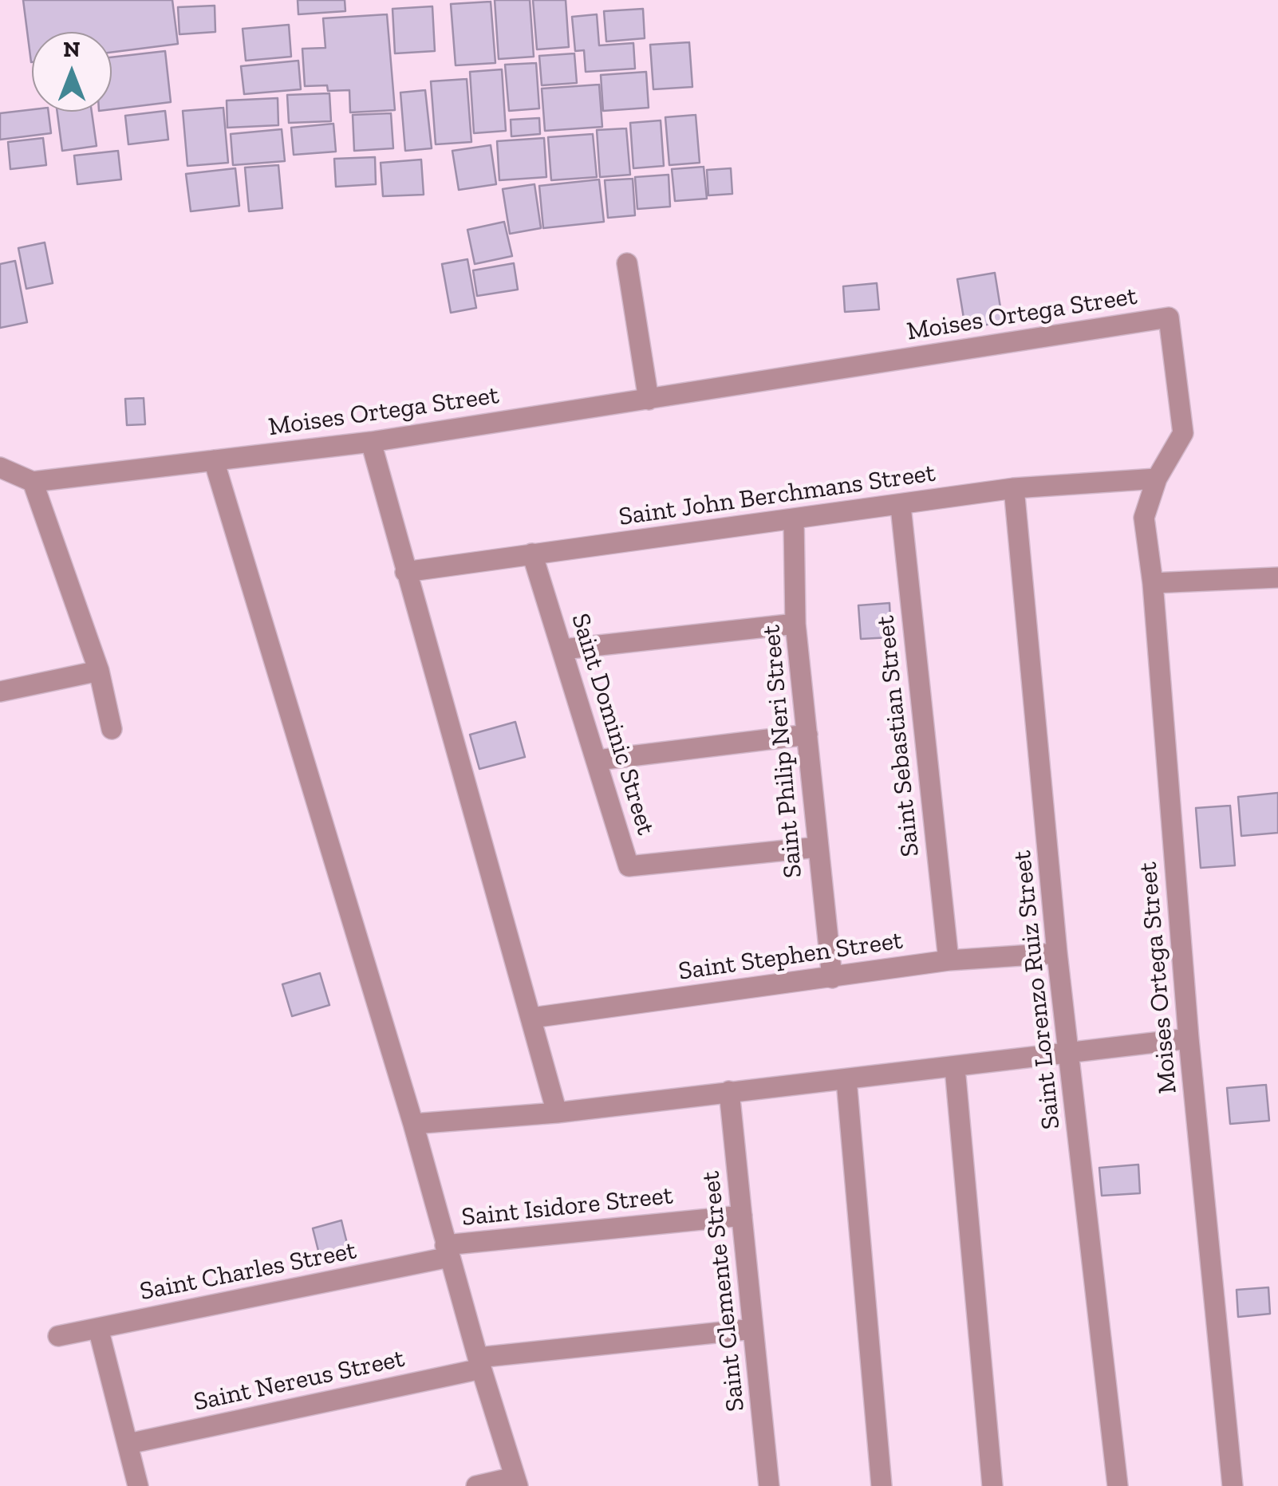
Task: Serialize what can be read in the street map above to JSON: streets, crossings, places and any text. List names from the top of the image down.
{
  "streets": {
    "street": [
      "Moises Ortega Street",
      "Saint John Berchmans Street",
      "Saint Dominic Street",
      "Saint Sebastian Street",
      "Saint Philip Neri Street",
      "Saint Stephen Street",
      "Saint Lorenzo Ruiz Street",
      "Saint Isidore Street",
      "Saint Charles Street",
      "Saint Clemente Street",
      "Saint Nereus Street"
    ]
  },
  "crossings": [
    ["Moises Ortega Street", "Saint John Berchmans Street"],
    ["Saint John Berchmans Street", "Saint Dominic Street"],
    ["Saint John Berchmans Street", "Saint Sebastian Street"],
    ["Saint John Berchmans Street", "Saint Philip Neri Street"],
    ["Saint John Berchmans Street", "Saint Lorenzo Ruiz Street"],
    ["Saint Dominic Street", "Saint Philip Neri Street"],
    ["Saint Sebastian Street", "Saint Stephen Street"],
    ["Saint Philip Neri Street", "Saint Stephen Street"],
    ["Saint Stephen Street", "Saint Lorenzo Ruiz Street"],
    ["Saint Isidore Street", "Saint Charles Street"],
    ["Saint Isidore Street", "Saint Clemente Street"],
    ["Saint Clemente Street", "Saint Nereus Street"]
  ],
  "north": "top"
}
